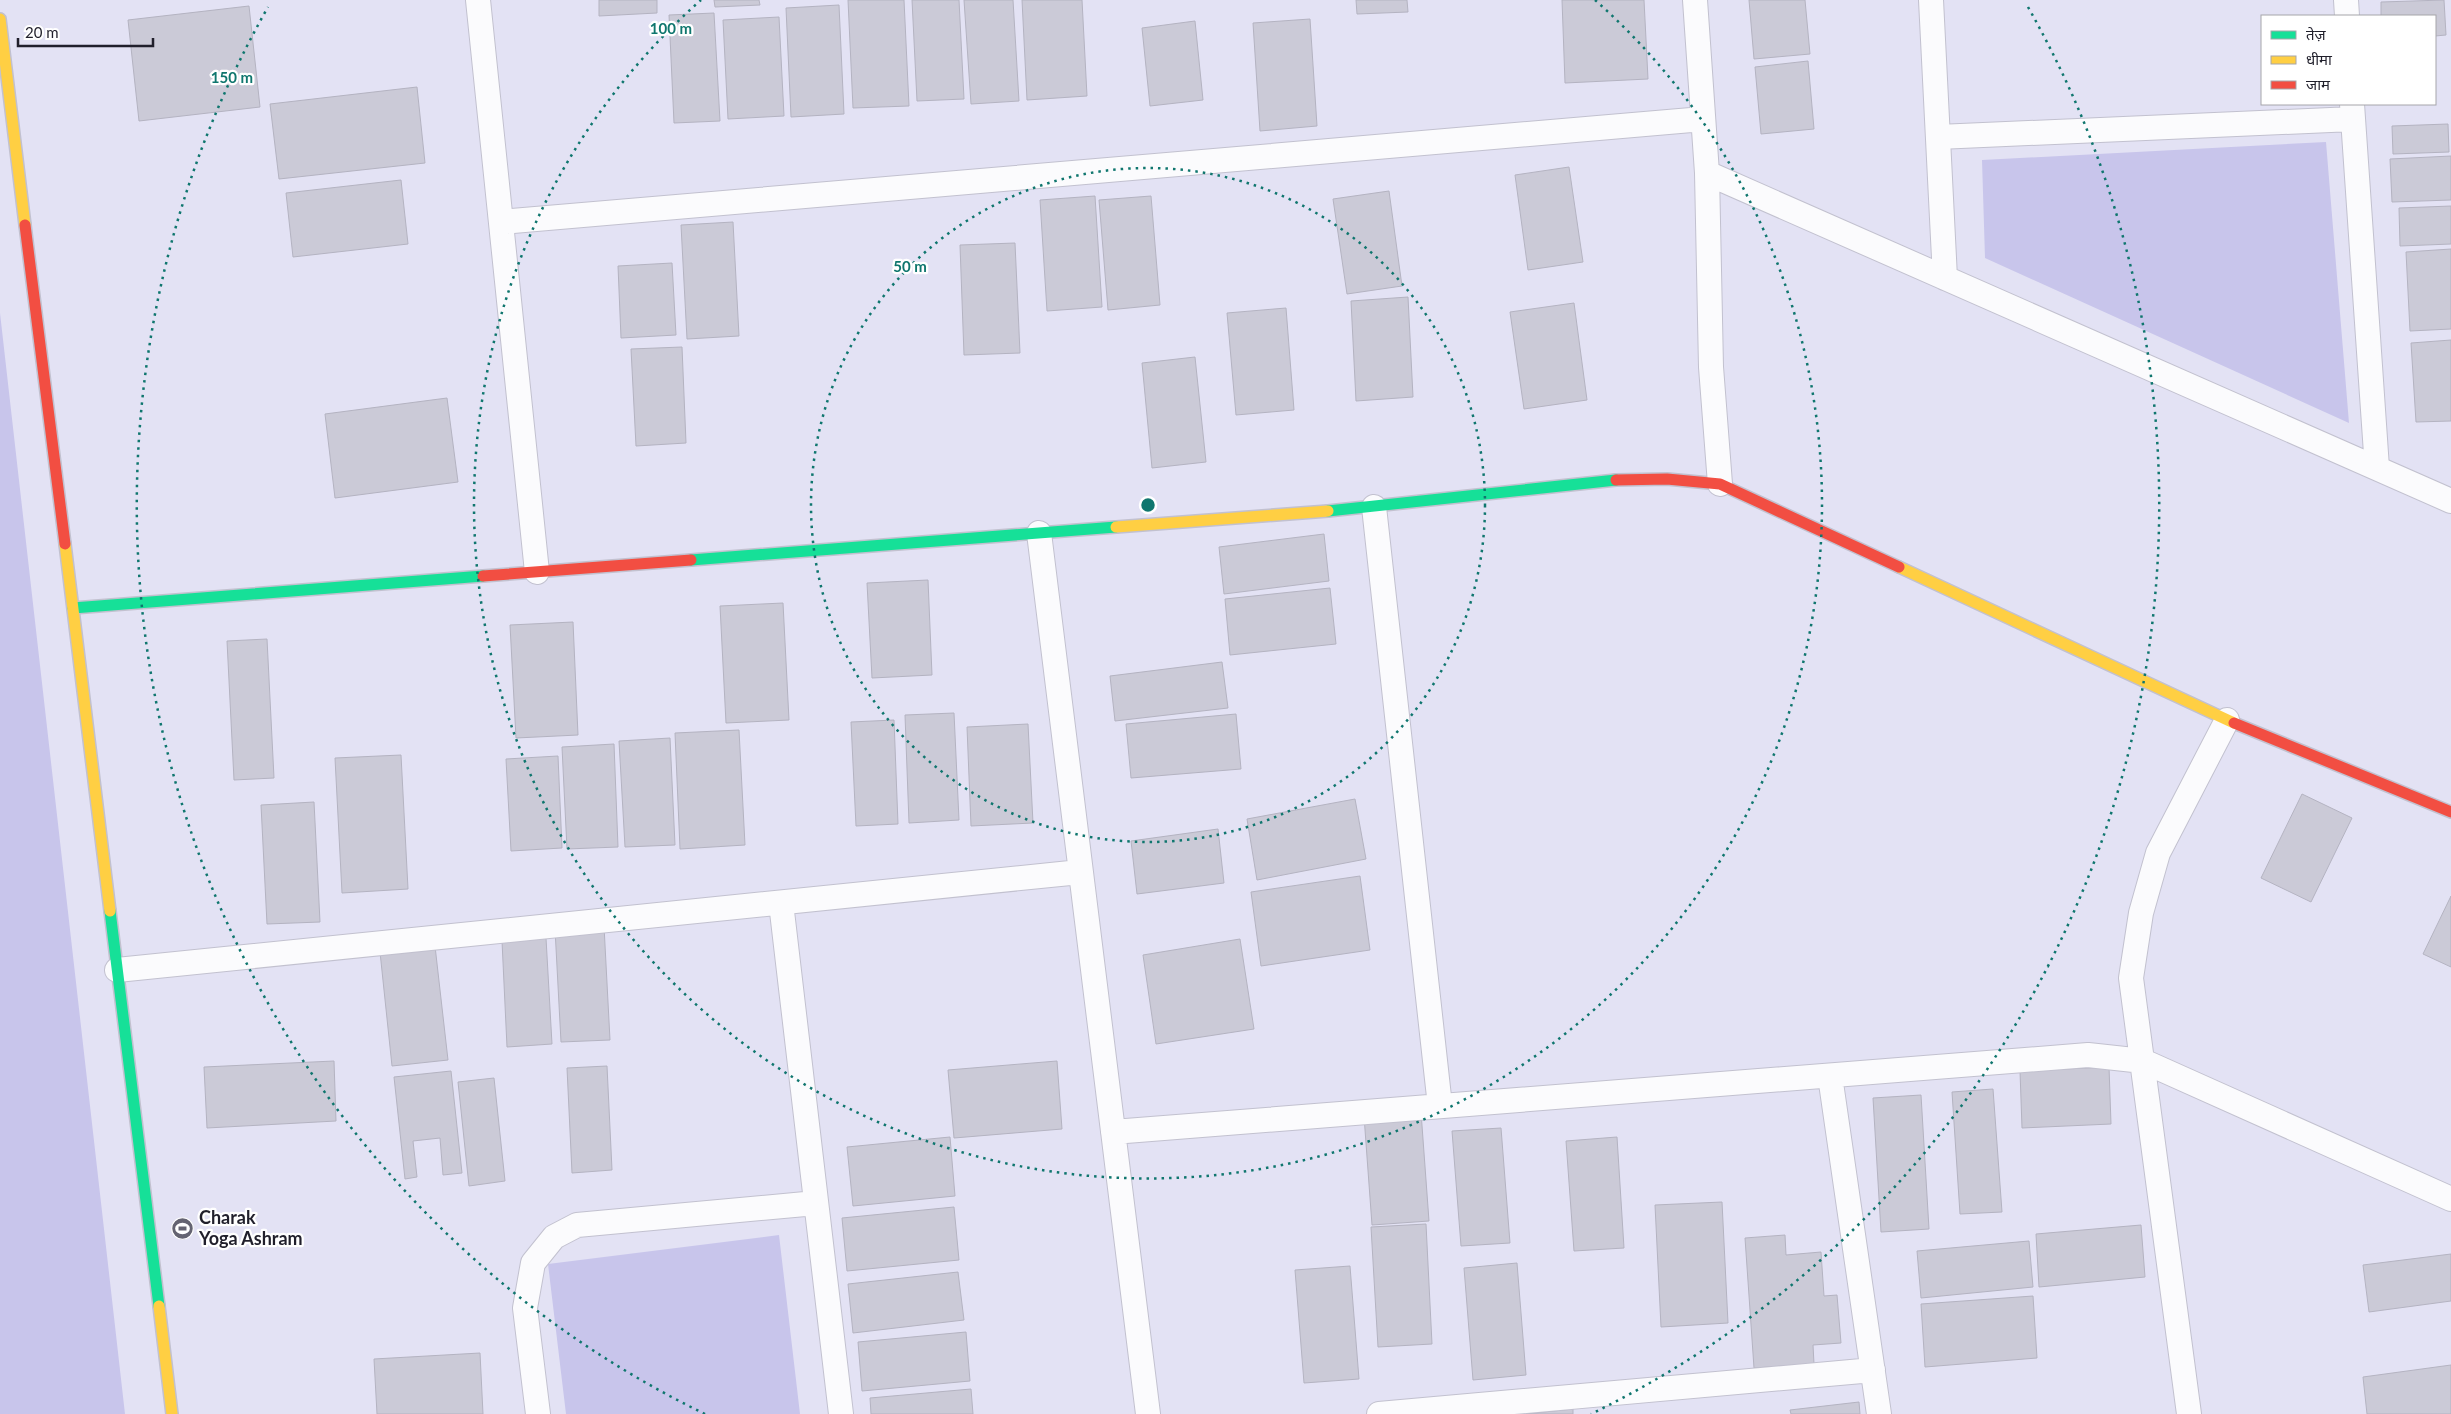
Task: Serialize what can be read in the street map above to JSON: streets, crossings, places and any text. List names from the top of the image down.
{
  "places": {
    "sports": ["Charak Yoga Ashram"]
  },
  "legend": ["तेज़", "धीमा", "जाम"],
  "scale_bar": "20 m",
  "rings": ["100 m", "150 m", "50 m"]
}
